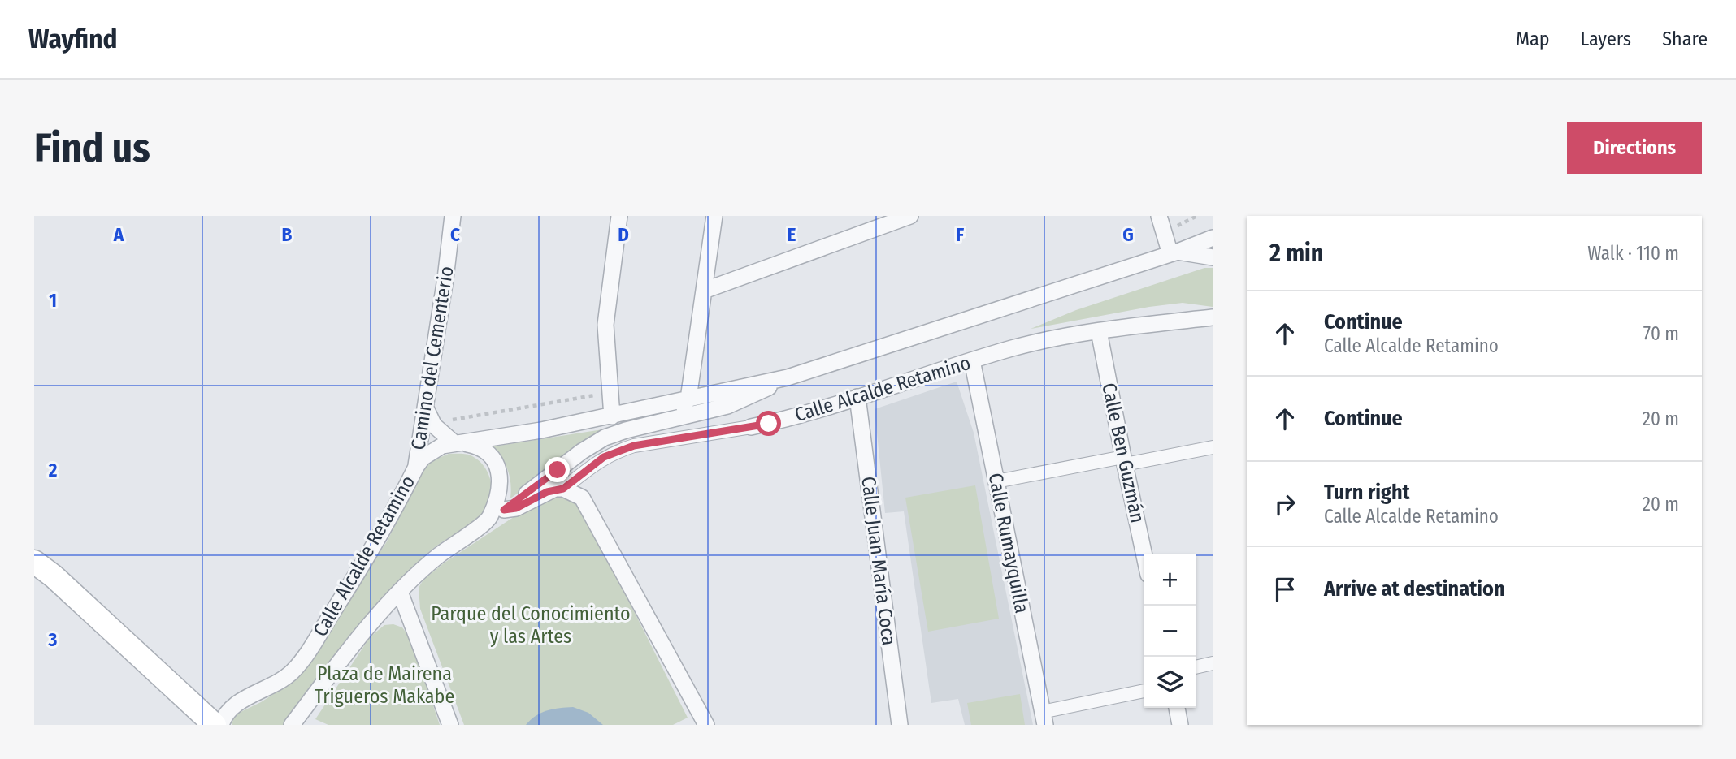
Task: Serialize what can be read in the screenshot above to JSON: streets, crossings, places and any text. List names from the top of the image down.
{
  "streets": {
    "street": [
      "Camino del Cementerio",
      "Calle Alcalde Retamino",
      "Calle Ben Guzmán",
      "Calle Rumayquilla",
      "Calle Juan María Coca"
    ]
  },
  "crossings": [
    ["Camino del Cementerio", "Calle Alcalde Retamino"],
    ["Calle Alcalde Retamino", "Calle Ben Guzmán"],
    ["Calle Alcalde Retamino", "Calle Rumayquilla"],
    ["Calle Alcalde Retamino", "Calle Juan María Coca"]
  ],
  "parks": ["Parque del Conocimiento y las Artes", "Plaza de Mairena Trigueros Makabe"],
  "page": {
    "header": "Wayfind",
    "nav": ["Map", "Layers", "Share"],
    "buttons": "Directions",
    "title": "Find us",
    "heading": ["2 min", "Walk · 110 m"],
    "list": [
      ["Continue", "Calle Alcalde Retamino", "70 m"],
      ["Continue", "20 m"],
      ["Turn right", "Calle Alcalde Retamino", "20 m"],
      "Arrive at destination"
    ],
    "map_buttons": ["+", "−"]
  },
  "grid": {
    "columns": [
      "A",
      "B",
      "C",
      "D",
      "E",
      "F",
      "G"
    ],
    "rows": ["1", "2", "3"]
  }
}
